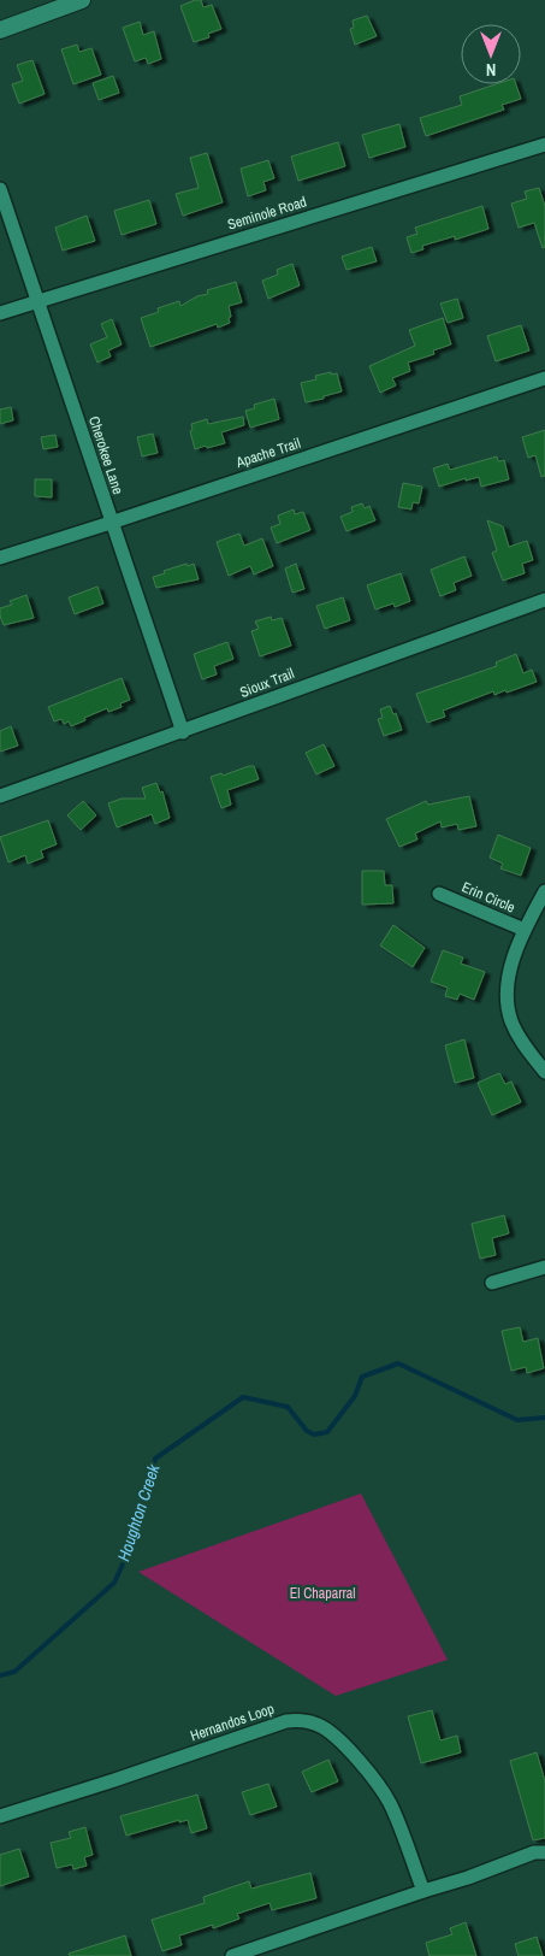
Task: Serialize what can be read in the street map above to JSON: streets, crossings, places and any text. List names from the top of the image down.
{
  "streets": {
    "street": [
      "Seminole Road",
      "Apache Trail",
      "Cherokee Lane",
      "Sioux Trail",
      "Erin Circle",
      "Hernandos Loop"
    ]
  },
  "crossings": [
    ["Seminole Road", "Cherokee Lane"],
    ["Apache Trail", "Cherokee Lane"],
    ["Cherokee Lane", "Sioux Trail"]
  ],
  "water": ["Houghton Creek"],
  "parks": ["El Chaparral"],
  "north": "bottom"
}
